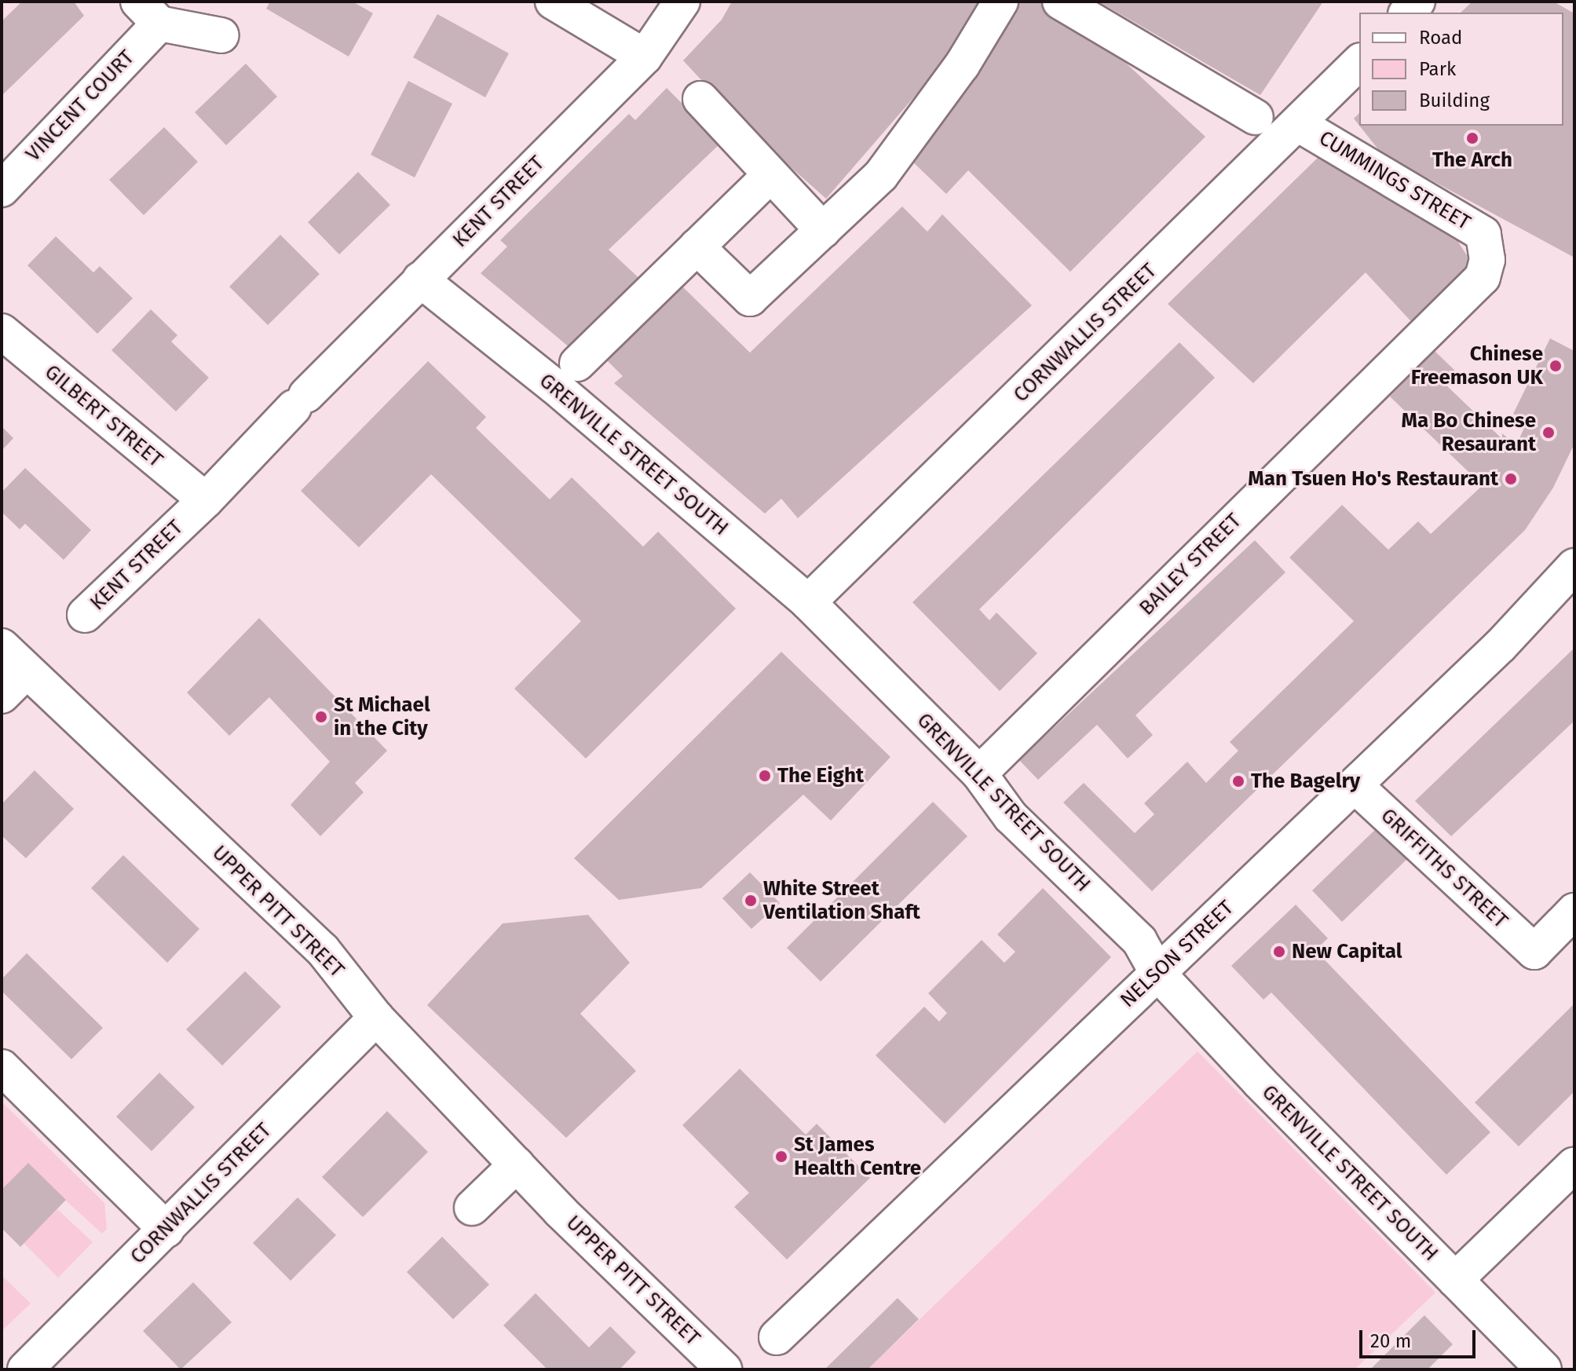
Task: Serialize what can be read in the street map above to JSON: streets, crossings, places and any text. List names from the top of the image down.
{
  "streets": {
    "street": [
      "VINCENT COURT",
      "CUMMINGS STREET",
      "KENT STREET",
      "CORNWALLIS STREET",
      "GILBERT STREET",
      "GRENVILLE STREET SOUTH",
      "BAILEY STREET",
      "GRIFFITHS STREET",
      "UPPER PITT STREET",
      "NELSON STREET"
    ]
  },
  "crossings": [
    ["CUMMINGS STREET", "CORNWALLIS STREET"],
    ["CUMMINGS STREET", "BAILEY STREET"],
    ["KENT STREET", "GILBERT STREET"],
    ["KENT STREET", "GRENVILLE STREET SOUTH"],
    ["CORNWALLIS STREET", "GRENVILLE STREET SOUTH"],
    ["CORNWALLIS STREET", "UPPER PITT STREET"],
    ["GRENVILLE STREET SOUTH", "BAILEY STREET"],
    ["GRENVILLE STREET SOUTH", "NELSON STREET"],
    ["GRIFFITHS STREET", "NELSON STREET"]
  ],
  "places": [
    "The Arch",
    "Chinese Freemason UK",
    "Ma Bo Chinese Resaurant",
    "Man Tsuen Ho's Restaurant",
    "St Michael in the City",
    "The Eight",
    "The Bagelry",
    "White Street Ventilation Shaft",
    "New Capital",
    "St James Health Centre"
  ],
  "legend": ["Road", "Park", "Building"],
  "scale_bar": "20 m"
}
